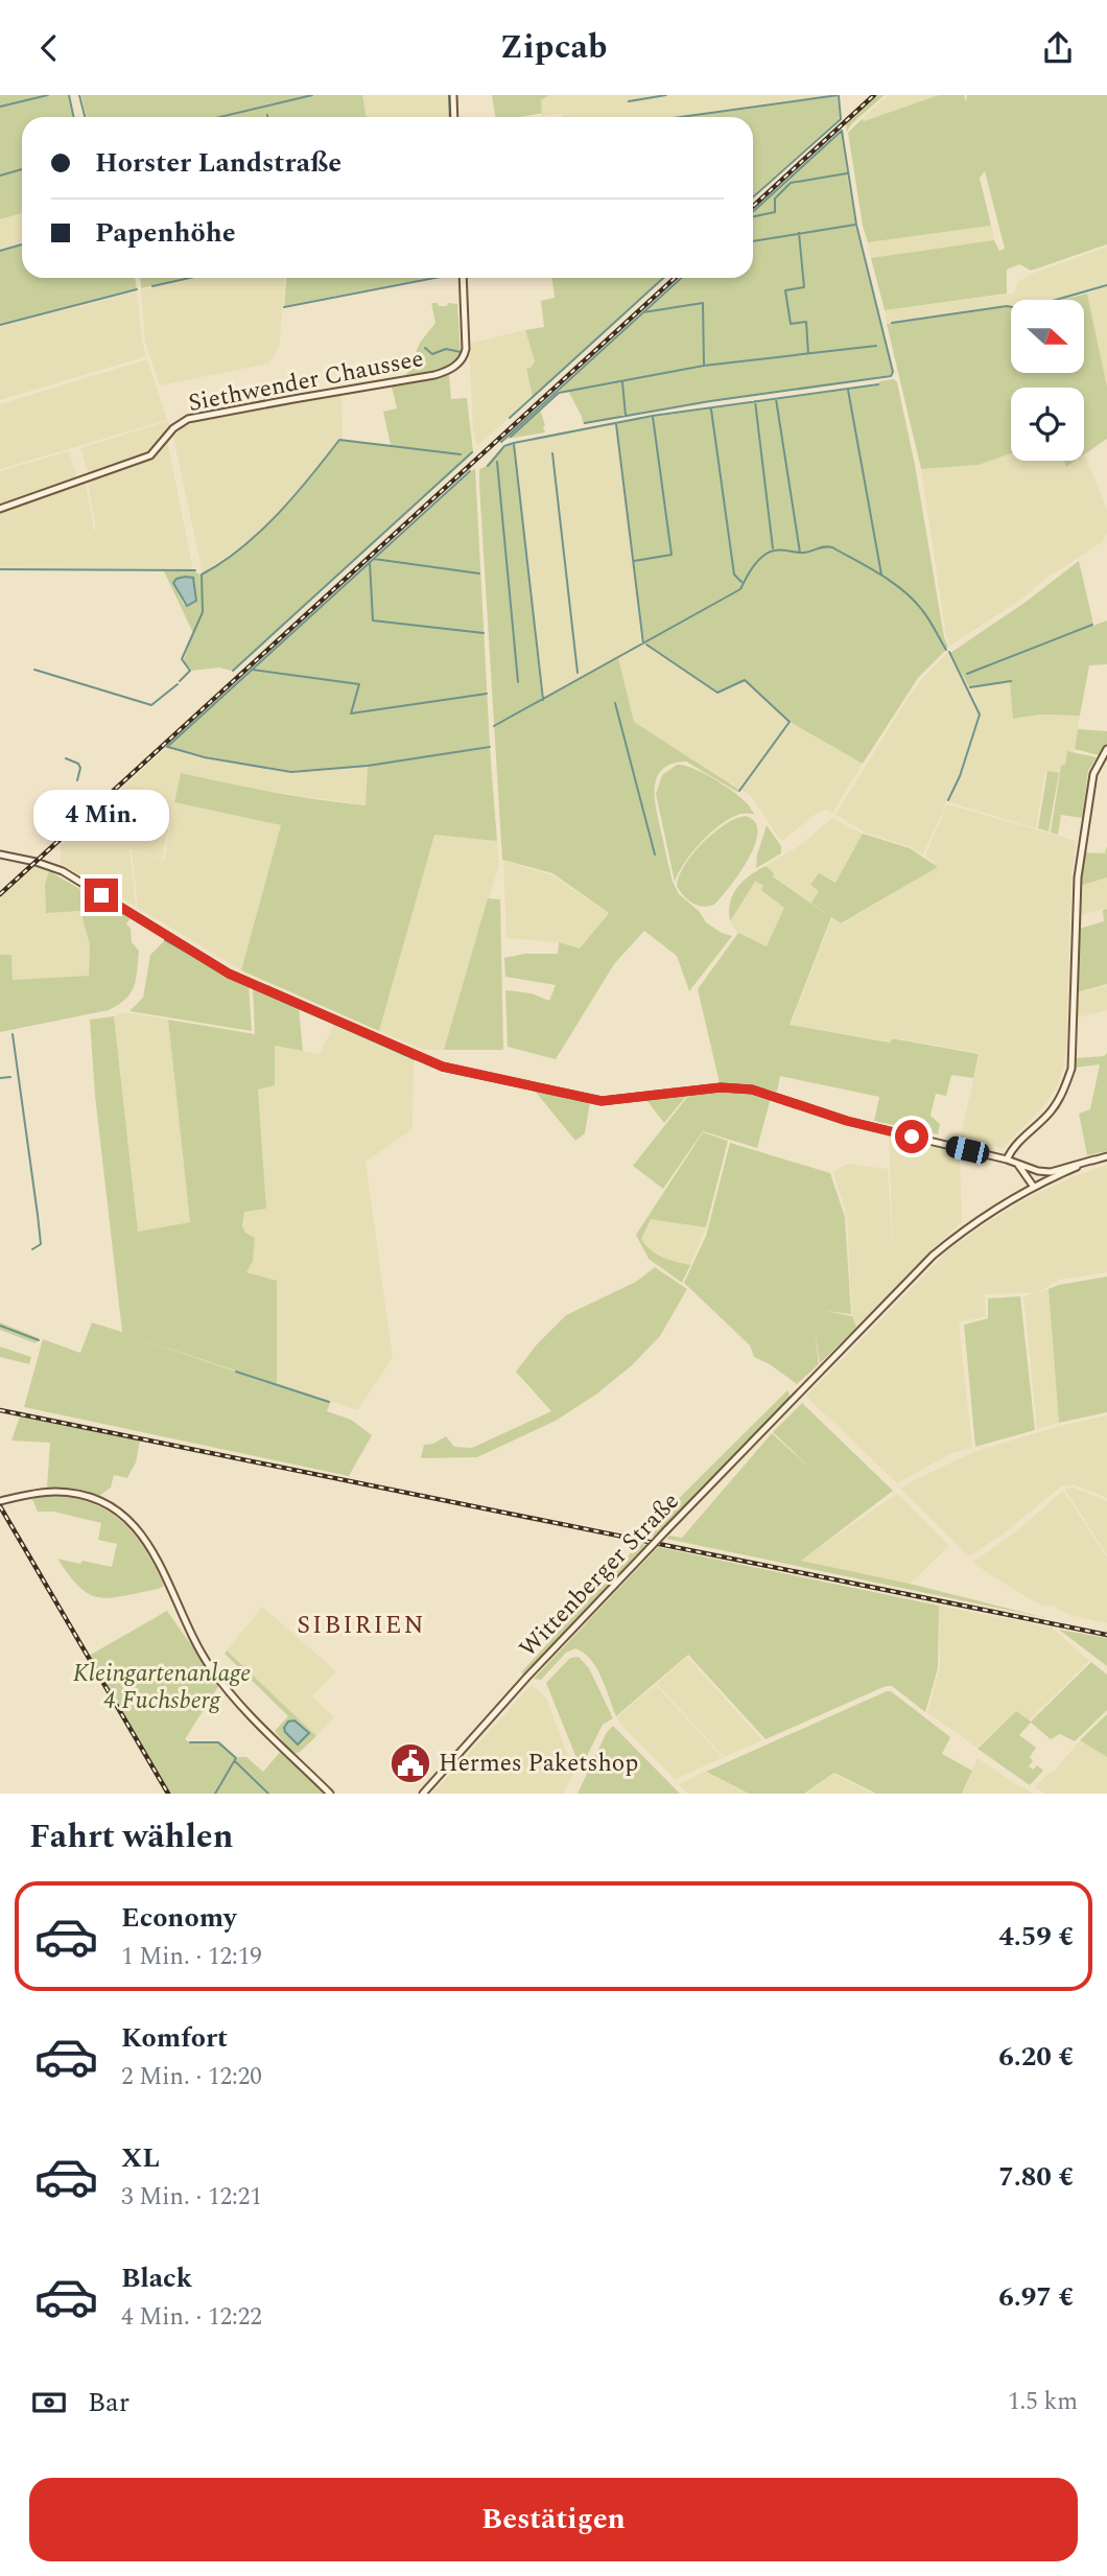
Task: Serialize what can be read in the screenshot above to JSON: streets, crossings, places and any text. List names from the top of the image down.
{
  "streets": {
    "main road": ["Siethwender Chaussee", "Wittenberger Straße"]
  },
  "districts": ["SIBIRIEN"],
  "parks": ["Kleingartenanlage 4 Fuchsberg"],
  "places": {
    "public building": ["Hermes Paketshop"]
  },
  "north": "right",
  "page": {
    "header": "Zipcab",
    "banner": ["Horster Landstraße", "Papenhöhe"],
    "bubble": "4 Min.",
    "heading": "Fahrt wählen",
    "list": [
      {
        "name": "Economy",
        "note": "1 Min. · 12:19",
        "value": "4.59 €"
      },
      {
        "name": "Komfort",
        "note": "2 Min. · 12:20",
        "value": "6.20 €"
      },
      {
        "name": "XL",
        "note": "3 Min. · 12:21",
        "value": "7.80 €"
      },
      {
        "name": "Black",
        "note": "4 Min. · 12:22",
        "value": "6.97 €"
      }
    ],
    "pay": ["Bar", "1.5 km"],
    "buttons": "Bestätigen"
  }
}
